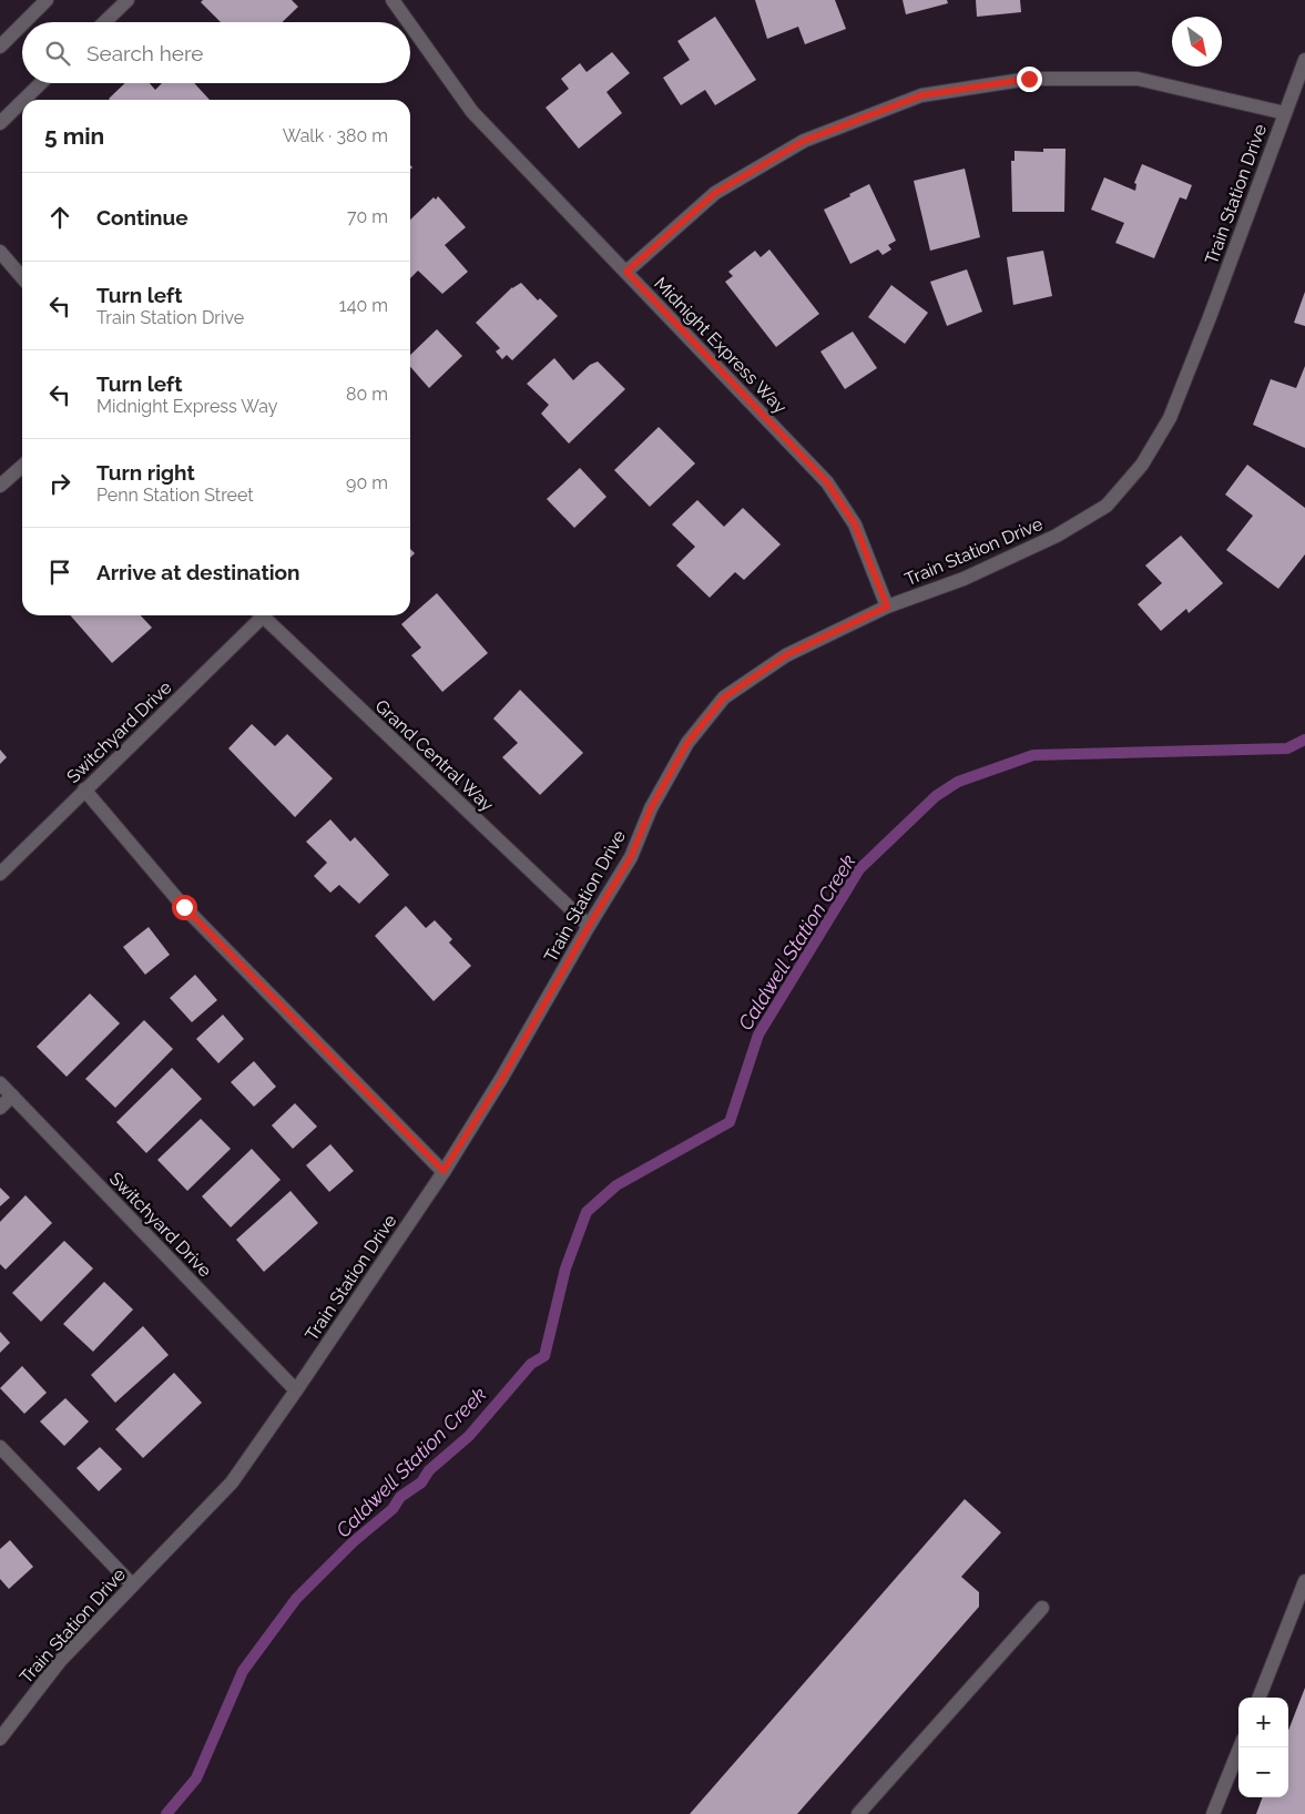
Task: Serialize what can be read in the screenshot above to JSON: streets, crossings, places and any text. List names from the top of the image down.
{
  "streets": {
    "street": [
      "Train Station Drive",
      "Midnight Express Way",
      "Switchyard Drive",
      "Grand Central Way"
    ]
  },
  "crossings": [
    ["Train Station Drive", "Midnight Express Way"],
    ["Train Station Drive", "Switchyard Drive"],
    ["Train Station Drive", "Grand Central Way"]
  ],
  "water": ["Caldwell Station Creek"],
  "north": "bottom right",
  "page": {
    "search": "Search here",
    "heading": ["5 min", "Walk · 380 m"],
    "list": [
      ["Continue", "70 m"],
      ["Turn left", "Train Station Drive", "140 m"],
      ["Turn left", "Midnight Express Way", "80 m"],
      ["Turn right", "Penn Station Street", "90 m"],
      "Arrive at destination"
    ],
    "map_buttons": ["+", "−"]
  }
}
